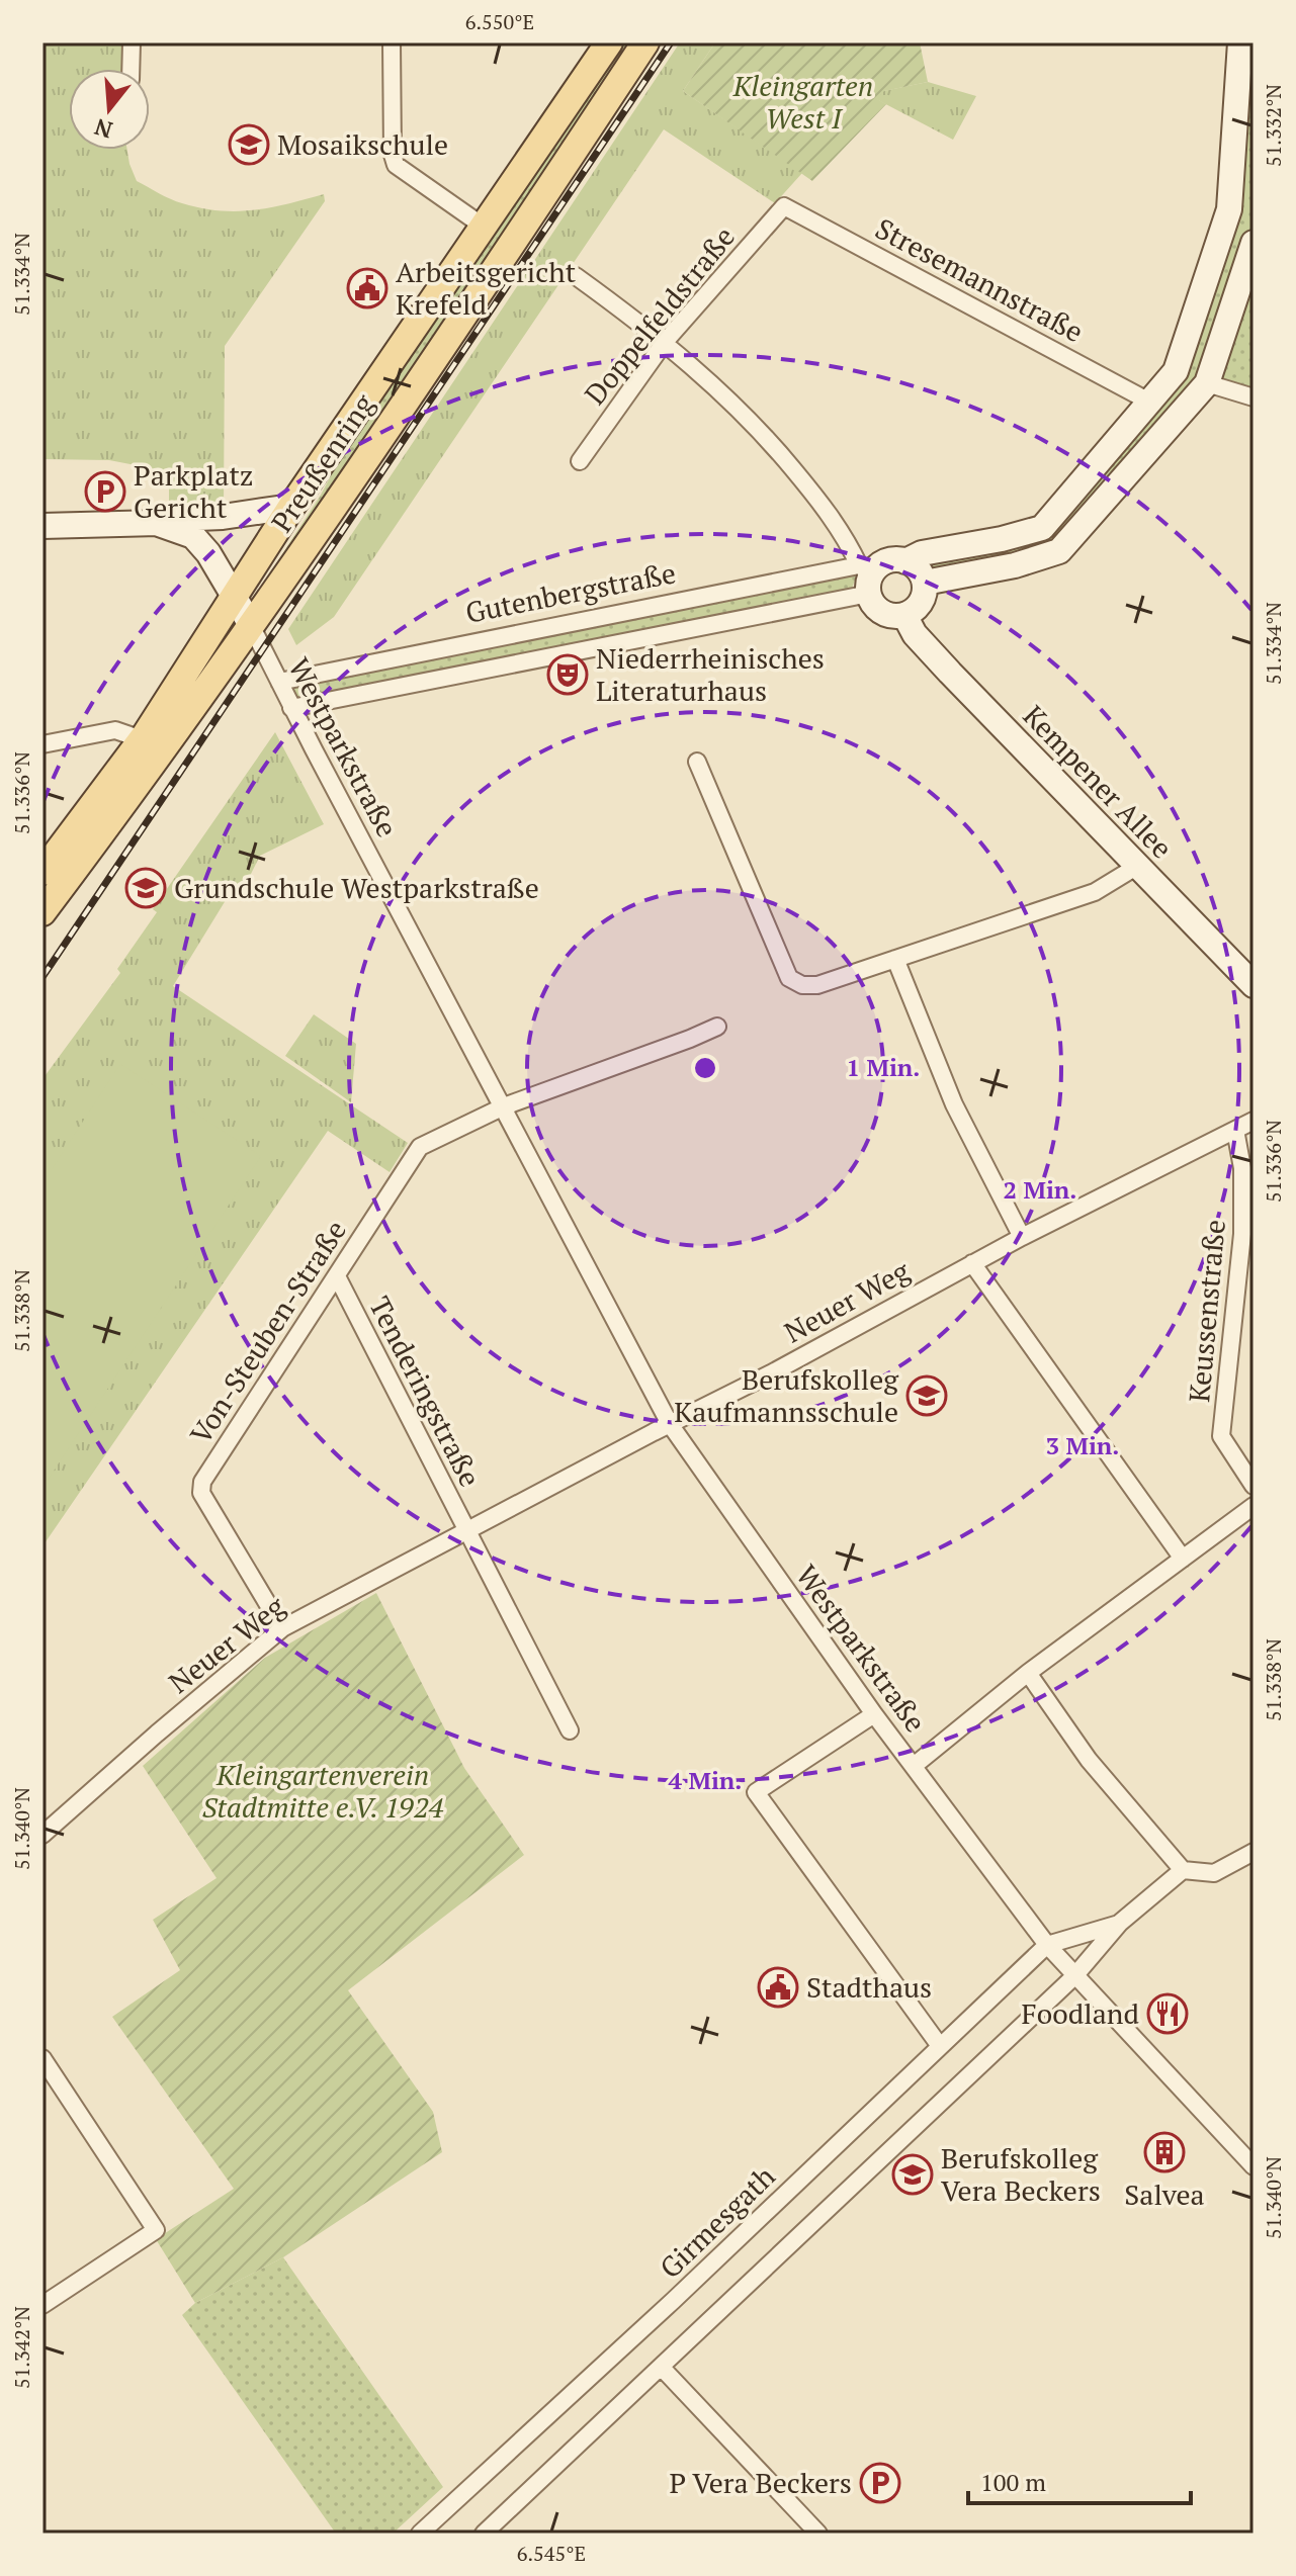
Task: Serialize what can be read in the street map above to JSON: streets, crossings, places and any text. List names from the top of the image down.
{
  "streets": {
    "main road": ["Preußenring"],
    "street": [
      "Stresemannstraße",
      "Doppelfeldstraße",
      "Gutenbergstraße",
      "Westparkstraße",
      "Kempener Allee",
      "Neuer Weg",
      "Keussenstraße",
      "Von-Steuben-Straße",
      "Tenderingstraße",
      "Girmesgath"
    ]
  },
  "crossings": [
    ["Stresemannstraße", "Doppelfeldstraße"],
    ["Preußenring", "Westparkstraße"],
    ["Gutenbergstraße", "Westparkstraße"],
    ["Gutenbergstraße", "Kempener Allee"],
    ["Westparkstraße", "Neuer Weg"],
    ["Westparkstraße", "Von-Steuben-Straße"],
    ["Westparkstraße", "Girmesgath"],
    ["Neuer Weg", "Keussenstraße"],
    ["Neuer Weg", "Von-Steuben-Straße"],
    ["Neuer Weg", "Tenderingstraße"],
    ["Von-Steuben-Straße", "Tenderingstraße"]
  ],
  "parks": ["Kleingarten West I", "Kleingartenverein Stadtmitte e.V. 1924"],
  "places": {
    "school or university": [
      "Mosaikschule",
      "Grundschule Westparkstraße",
      "Berufskolleg Kaufmannsschule",
      "Berufskolleg Vera Beckers"
    ],
    "public building": ["Arbeitsgericht Krefeld", "Stadthaus"],
    "parking": ["Parkplatz Gericht", "P Vera Beckers"],
    "theatre": ["Niederrheinisches Literaturhaus"],
    "restaurant": ["Foodland"],
    "building": ["Salvea"]
  },
  "scale_bar": "100 m",
  "north": "bottom",
  "coordinates": [
    "6.550°E",
    "51.332°N",
    "51.334°N",
    "51.336°N",
    "51.338°N",
    "51.340°N",
    "51.342°N",
    "6.545°E"
  ],
  "rings": [
    "1 Min.",
    "2 Min.",
    "3 Min.",
    "4 Min."
  ]
}
